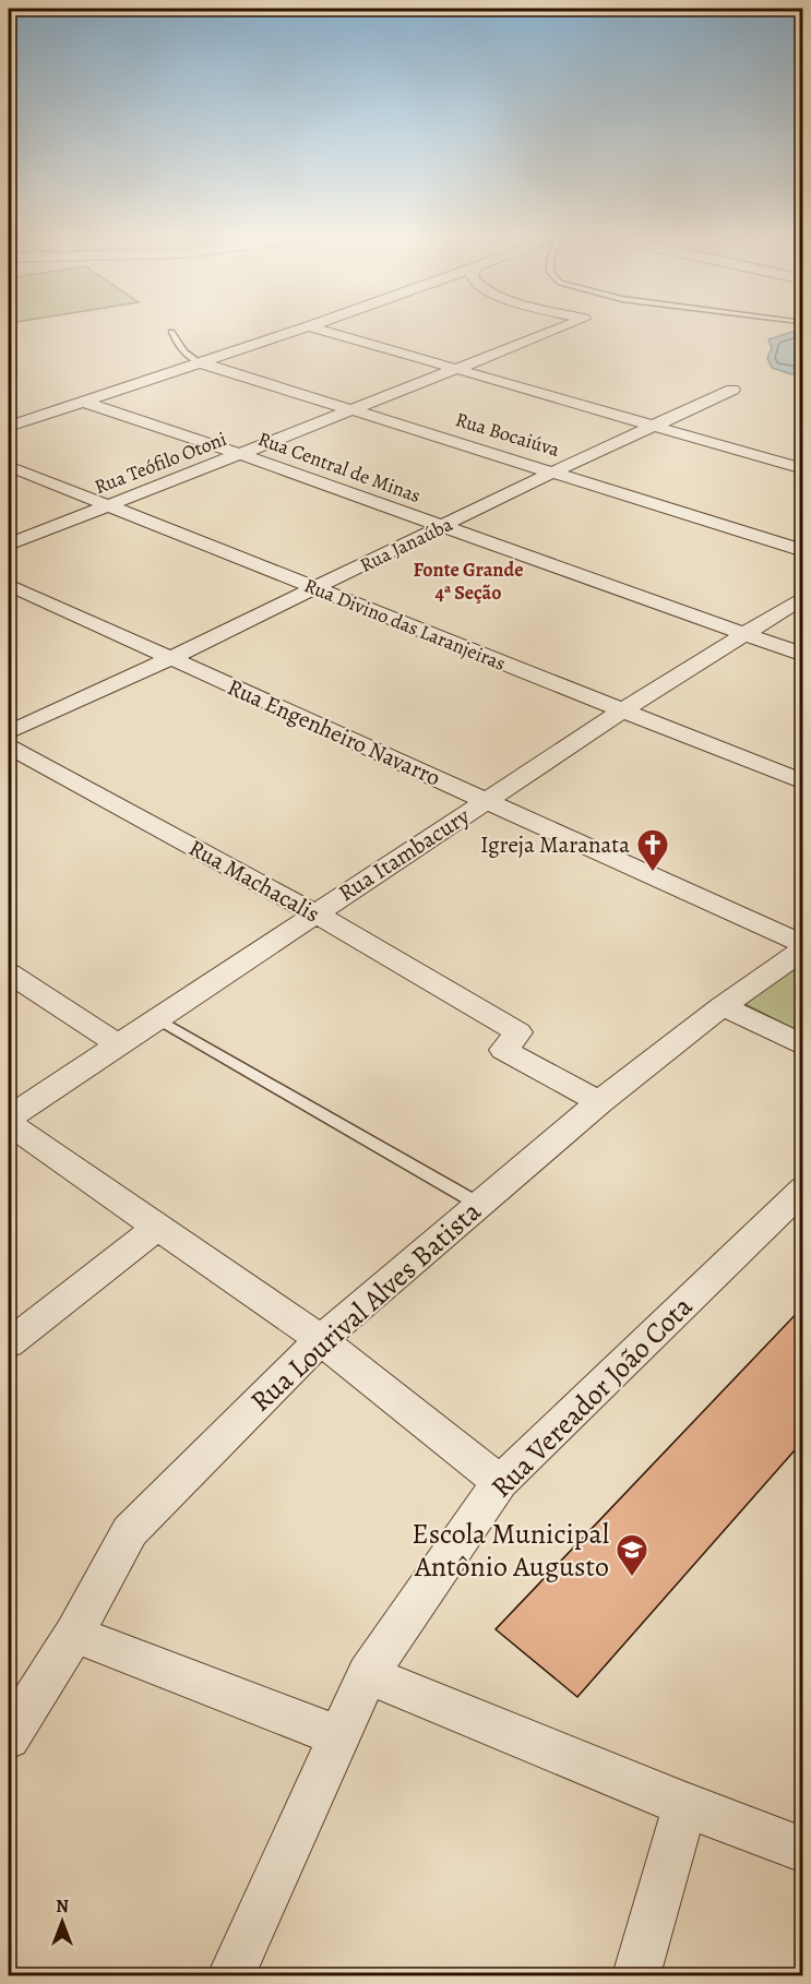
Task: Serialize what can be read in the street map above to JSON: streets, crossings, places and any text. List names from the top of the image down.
{
  "streets": {
    "street": [
      "Rua Bocaiúva",
      "Rua Teófilo Otoni",
      "Rua Central de Minas",
      "Rua Janaúba",
      "Rua Divino das Laranjeiras",
      "Rua Engenheiro Navarro",
      "Rua Itambacury",
      "Rua Machacalis",
      "Rua Lourival Alves Batista",
      "Rua Vereador João Cota"
    ]
  },
  "crossings": [
    ["Rua Bocaiúva", "Rua Teófilo Otoni"],
    ["Rua Bocaiúva", "Rua Janaúba"],
    ["Rua Teófilo Otoni", "Rua Central de Minas"],
    ["Rua Teófilo Otoni", "Rua Divino das Laranjeiras"],
    ["Rua Central de Minas", "Rua Janaúba"],
    ["Rua Central de Minas", "Rua Itambacury"],
    ["Rua Janaúba", "Rua Divino das Laranjeiras"],
    ["Rua Janaúba", "Rua Engenheiro Navarro"],
    ["Rua Divino das Laranjeiras", "Rua Itambacury"],
    ["Rua Engenheiro Navarro", "Rua Itambacury"],
    ["Rua Itambacury", "Rua Machacalis"],
    ["Rua Machacalis", "Rua Lourival Alves Batista"]
  ],
  "districts": ["Fonte Grande 4ª Seção"],
  "places": {
    "church": ["Igreja Maranata"],
    "school or university": ["Escola Municipal Antônio Augusto"]
  },
  "north": "top"
}
